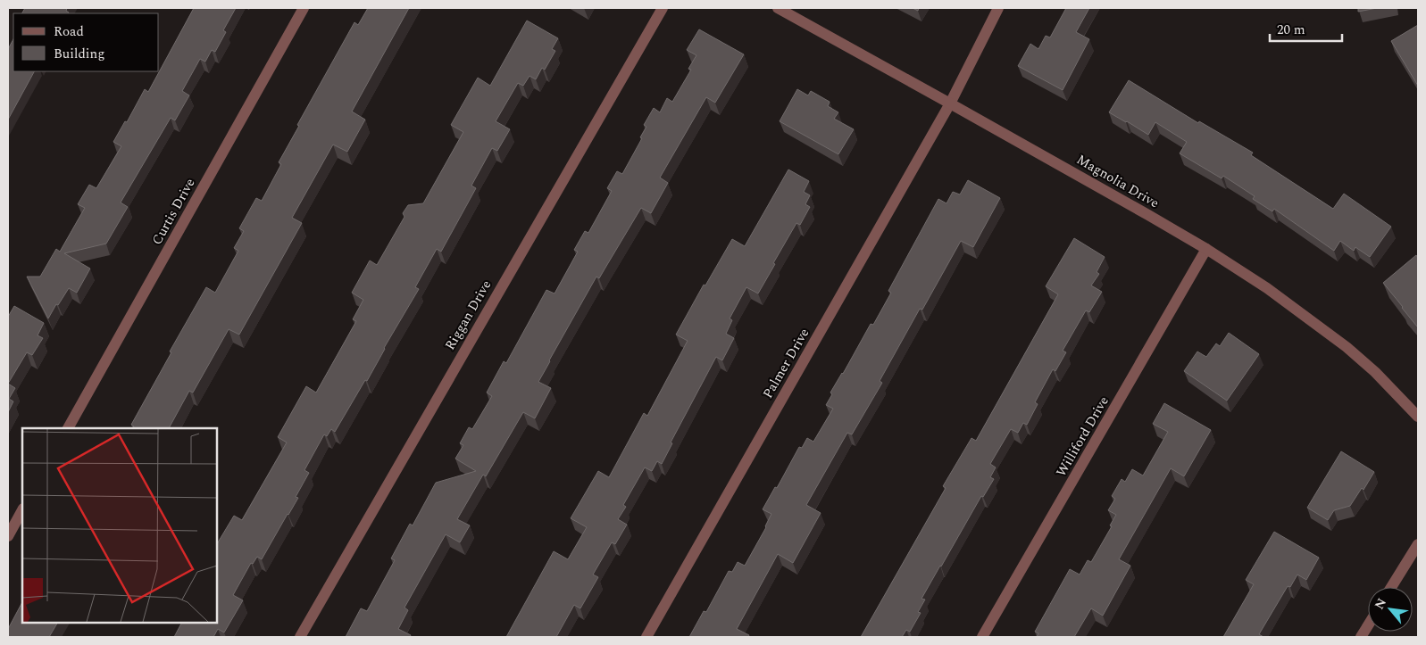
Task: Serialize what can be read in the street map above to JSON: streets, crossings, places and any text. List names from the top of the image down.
{
  "streets": {
    "street": [
      "Magnolia Drive",
      "Curtis Drive",
      "Riggan Drive",
      "Palmer Drive",
      "Williford Drive"
    ]
  },
  "crossings": [
    ["Magnolia Drive", "Palmer Drive"],
    ["Magnolia Drive", "Williford Drive"]
  ],
  "legend": ["Road", "Building"],
  "scale_bar": "20 m",
  "north": "top left"
}
